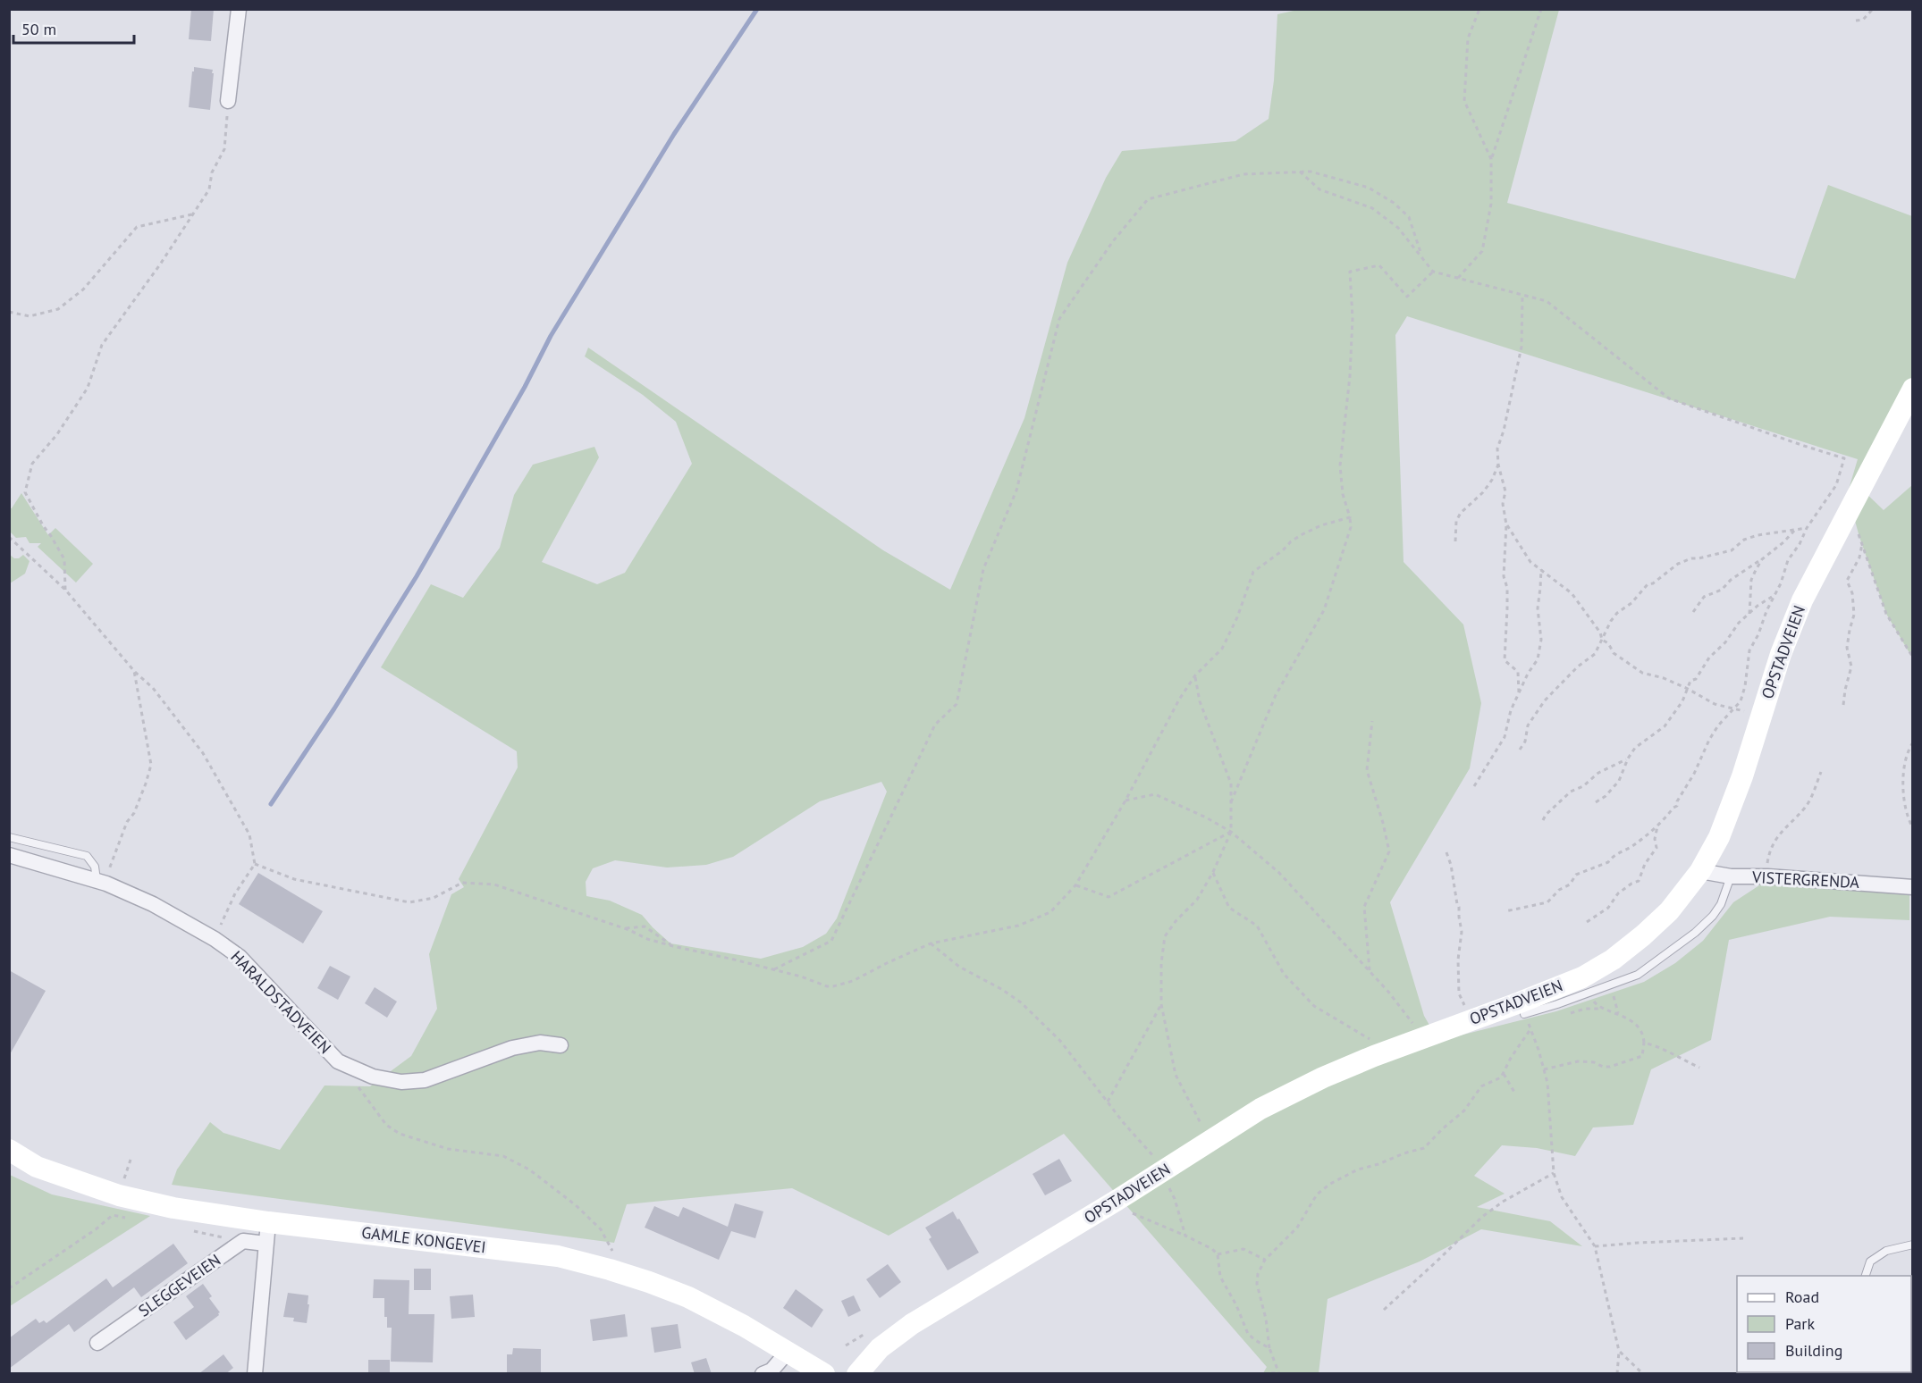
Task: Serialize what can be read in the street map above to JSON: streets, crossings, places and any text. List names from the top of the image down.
{
  "streets": {
    "street": [
      "OPSTADVEIEN",
      "VISTERGRENDA",
      "HARALDSTADVEIEN",
      "GAMLE KONGEVEI",
      "SLEGGEVEIEN"
    ]
  },
  "crossings": [
    ["OPSTADVEIEN", "VISTERGRENDA"]
  ],
  "legend": ["Road", "Park", "Building"],
  "scale_bar": "50 m"
}
